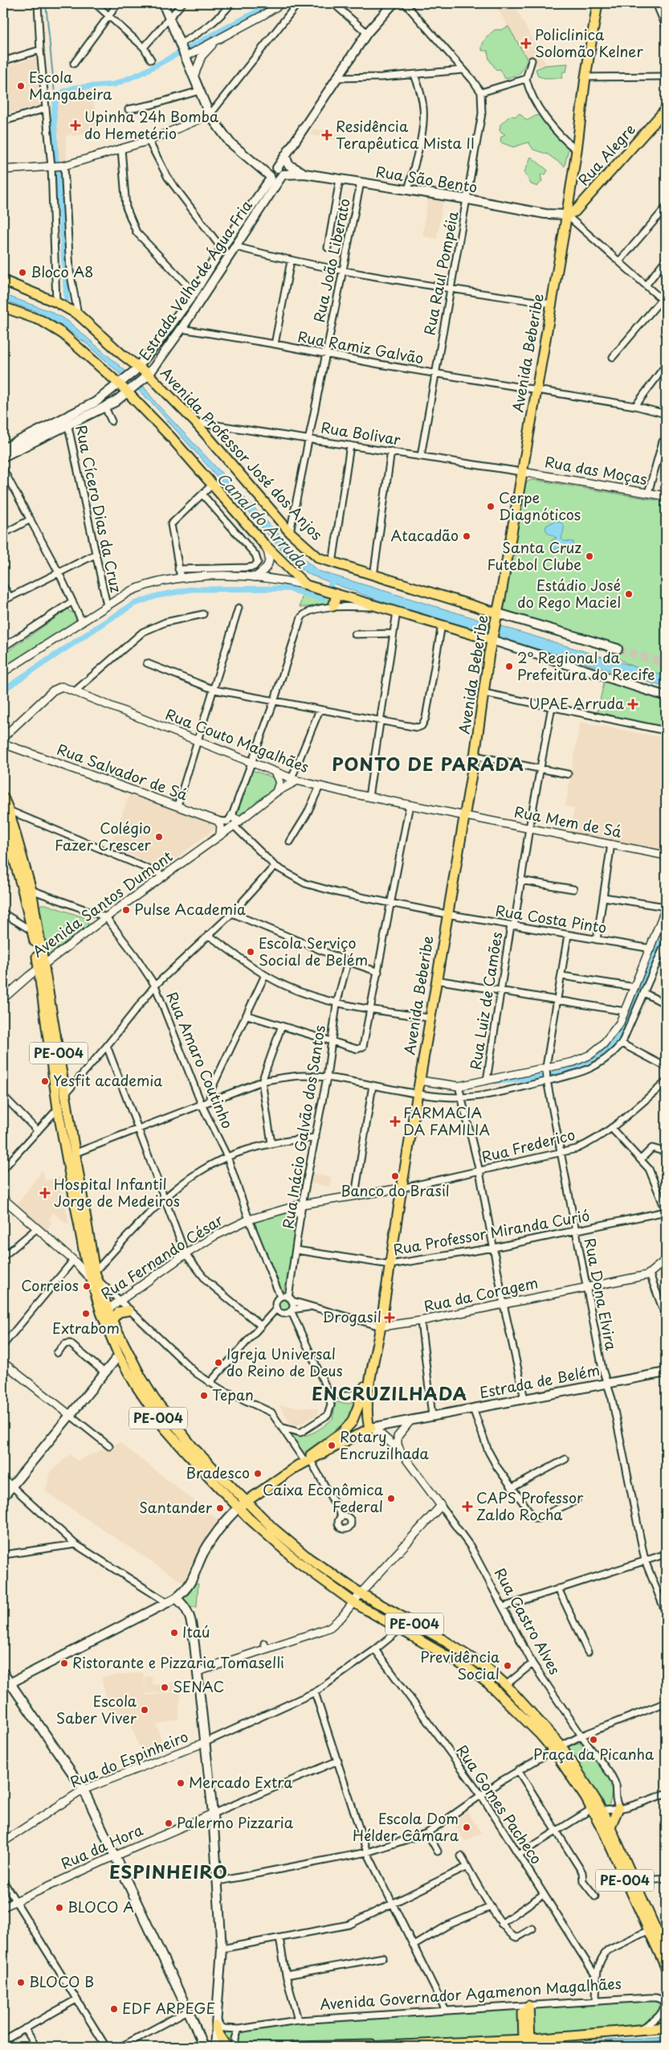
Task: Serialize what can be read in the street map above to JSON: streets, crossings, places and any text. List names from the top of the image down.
{
  "streets": {
    "main road": [
      "Rua Alegre",
      "Rua São Bento",
      "Estrada Velha de Água Fria",
      "Avenida Beberibe",
      "Avenida Professor José dos Anjos",
      "PE-004",
      "Estrada de Belém"
    ],
    "street": [
      "Rua João Liberato",
      "Rua Raul Pompéia",
      "Rua Ramiz Galvão",
      "Rua Bolivar",
      "Rua das Moças",
      "Rua Cícero Dias da Cruz",
      "Rua Couto Magalhães",
      "Rua Salvador de Sá",
      "Rua Mem de Sá",
      "Avenida Santos Dumont",
      "Rua Costa Pinto",
      "Rua Luiz de Camões",
      "Rua Amaro Coutinho",
      "Rua Inácio Galvão dos Santos",
      "Rua Frederico",
      "Rua Professor Miranda Curió",
      "Rua Fernando César",
      "Rua Dona Elvira",
      "Rua da Coragem",
      "Rua Castro Alves",
      "Rua do Espinheiro",
      "Rua Gomes Pacheco",
      "Rua da Hora",
      "Avenida Governador Agamenon Magalhães"
    ]
  },
  "crossings": [
    ["Rua Alegre", "Rua São Bento"],
    ["Rua Alegre", "Avenida Beberibe"],
    ["Rua São Bento", "Rua João Liberato"],
    ["Rua São Bento", "Rua Raul Pompéia"],
    ["Rua São Bento", "Estrada Velha de Água Fria"],
    ["Rua São Bento", "Avenida Beberibe"],
    ["Rua João Liberato", "Rua Ramiz Galvão"],
    ["Rua João Liberato", "Rua Bolivar"],
    ["Rua João Liberato", "Avenida Professor José dos Anjos"],
    ["Rua Raul Pompéia", "Rua Ramiz Galvão"],
    ["Rua Raul Pompéia", "Rua Bolivar"],
    ["Estrada Velha de Água Fria", "Rua Ramiz Galvão"],
    ["Estrada Velha de Água Fria", "Avenida Professor José dos Anjos"],
    ["Estrada Velha de Água Fria", "Rua Cícero Dias da Cruz"],
    ["Rua Ramiz Galvão", "Avenida Beberibe"],
    ["Avenida Beberibe", "Rua Bolivar"],
    ["Avenida Beberibe", "Avenida Professor José dos Anjos"],
    ["Avenida Beberibe", "Rua das Moças"],
    ["Avenida Beberibe", "Rua Couto Magalhães"],
    ["Avenida Beberibe", "Rua Mem de Sá"],
    ["Avenida Beberibe", "Rua Costa Pinto"],
    ["Avenida Beberibe", "Rua Frederico"],
    ["Avenida Beberibe", "Rua Professor Miranda Curió"],
    ["Avenida Beberibe", "Rua Fernando César"],
    ["Avenida Beberibe", "Rua da Coragem"],
    ["Avenida Beberibe", "Estrada de Belém"],
    ["Avenida Beberibe", "Rua Castro Alves"],
    ["Rua Bolivar", "Avenida Professor José dos Anjos"],
    ["Rua Bolivar", "Rua das Moças"],
    ["Rua Couto Magalhães", "Rua Mem de Sá"],
    ["Rua Couto Magalhães", "Avenida Santos Dumont"],
    ["Rua Mem de Sá", "Rua Luiz de Camões"],
    ["Avenida Santos Dumont", "PE-004"],
    ["Avenida Santos Dumont", "Rua Amaro Coutinho"],
    ["Rua Costa Pinto", "Rua Luiz de Camões"],
    ["Rua Costa Pinto", "Rua Dona Elvira"],
    ["PE-004", "Rua Fernando César"],
    ["Rua Amaro Coutinho", "Rua Inácio Galvão dos Santos"],
    ["Rua Amaro Coutinho", "Rua Fernando César"],
    ["Rua Inácio Galvão dos Santos", "Rua Professor Miranda Curió"],
    ["Rua Inácio Galvão dos Santos", "Rua Fernando César"],
    ["Rua Frederico", "Rua Fernando César"],
    ["Rua Frederico", "Rua Dona Elvira"],
    ["Rua Professor Miranda Curió", "Rua Dona Elvira"],
    ["Rua Dona Elvira", "Rua da Coragem"],
    ["Rua Dona Elvira", "Estrada de Belém"],
    ["Estrada de Belém", "Rua Castro Alves"]
  ],
  "districts": ["PONTO DE PARADA", "ENCRUZILHADA", "ESPINHEIRO"],
  "water": ["Canal do Arruda"],
  "places": {
    "health": [
      "Policlinica Solomão Kelner",
      "Upinha 24h Bomba do Hemetério",
      "Residência Terapêutica Mista II",
      "UPAE Arruda",
      "FARMACIA DA FAMILIA",
      "Hospital Infantil Jorge de Medeiros",
      "Drogasil",
      "CAPS Professor Zaldo Rocha"
    ],
    "other": [
      "Escola Mangabeira",
      "Bloco A8",
      "Cerpe Diagnóticos",
      "Atacadão",
      "Santa Cruz Futebol Clube",
      "Estádio José do Rego Maciel",
      "2° Regional da Prefeitura do Recife",
      "Colégio Fazer Crescer",
      "Pulse Academia",
      "Escola Serviço Social de Belém",
      "Yesfit academia",
      "Banco do Brasil",
      "Correios",
      "Extrabom",
      "Igreja Universal do Reino de Deus",
      "Tepan",
      "Rotary Encruzilhada",
      "Bradesco",
      "Caixa Econômica Federal",
      "Santander",
      "Itaú",
      "Ristorante e Pizzaria Tomaselli",
      "Previdência Social",
      "SENAC",
      "Escola Saber Viver",
      "Praça da Picanha",
      "Mercado Extra",
      "Palermo Pizzaria",
      "Escola Dom Hélder Câmara",
      "BLOCO A",
      "BLOCO B",
      "EDF ARPEGE"
    ]
  }
}
